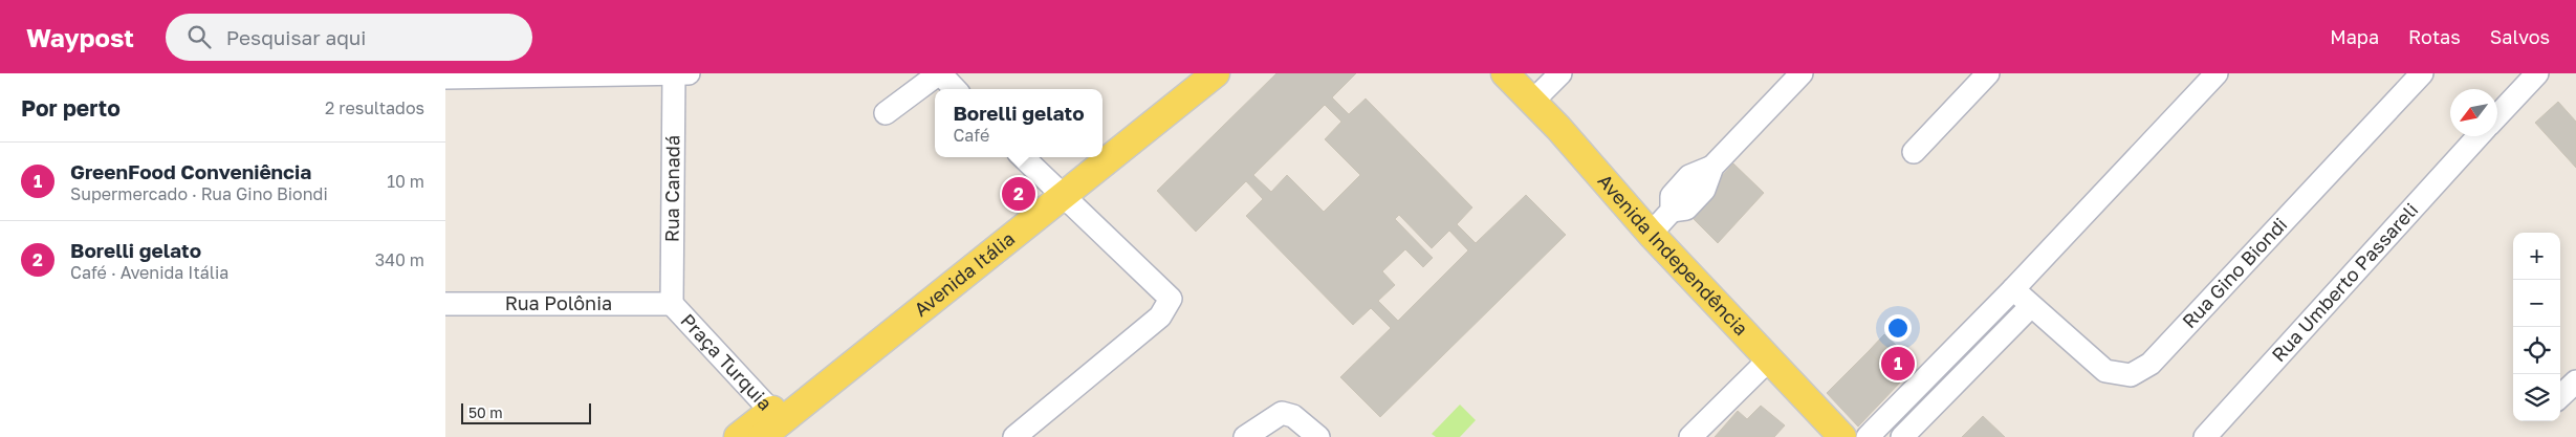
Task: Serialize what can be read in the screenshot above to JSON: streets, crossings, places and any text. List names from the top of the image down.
{
  "streets": {
    "main road": ["Avenida Independência", "Avenida Itália"],
    "street": [
      "Rua Canadá",
      "Rua Gino Biondi",
      "Rua Umberto Passareli",
      "Rua Polônia",
      "Praça Turquia"
    ]
  },
  "crossings": [
    ["Rua Canadá", "Rua Polônia"],
    ["Rua Canadá", "Praça Turquia"],
    ["Avenida Itália", "Praça Turquia"],
    ["Rua Polônia", "Praça Turquia"]
  ],
  "scale_bar": "50 m",
  "north": "bottom left",
  "page": {
    "header": "Waypost",
    "search": "Pesquisar aqui",
    "nav": ["Mapa", "Rotas", "Salvos"],
    "heading": ["Por perto", "2 resultados"],
    "popup": ["Borelli gelato", "Café"],
    "list": [
      {
        "mark": "1",
        "name": "GreenFood Conveniência",
        "note": "Supermercado · Rua Gino Biondi",
        "value": "10 m"
      },
      {
        "mark": "2",
        "name": "Borelli gelato",
        "note": "Café · Avenida Itália",
        "value": "340 m"
      }
    ],
    "pins": ["2", "1"],
    "map_buttons": ["+", "−"],
    "scale": "50 m"
  }
}
